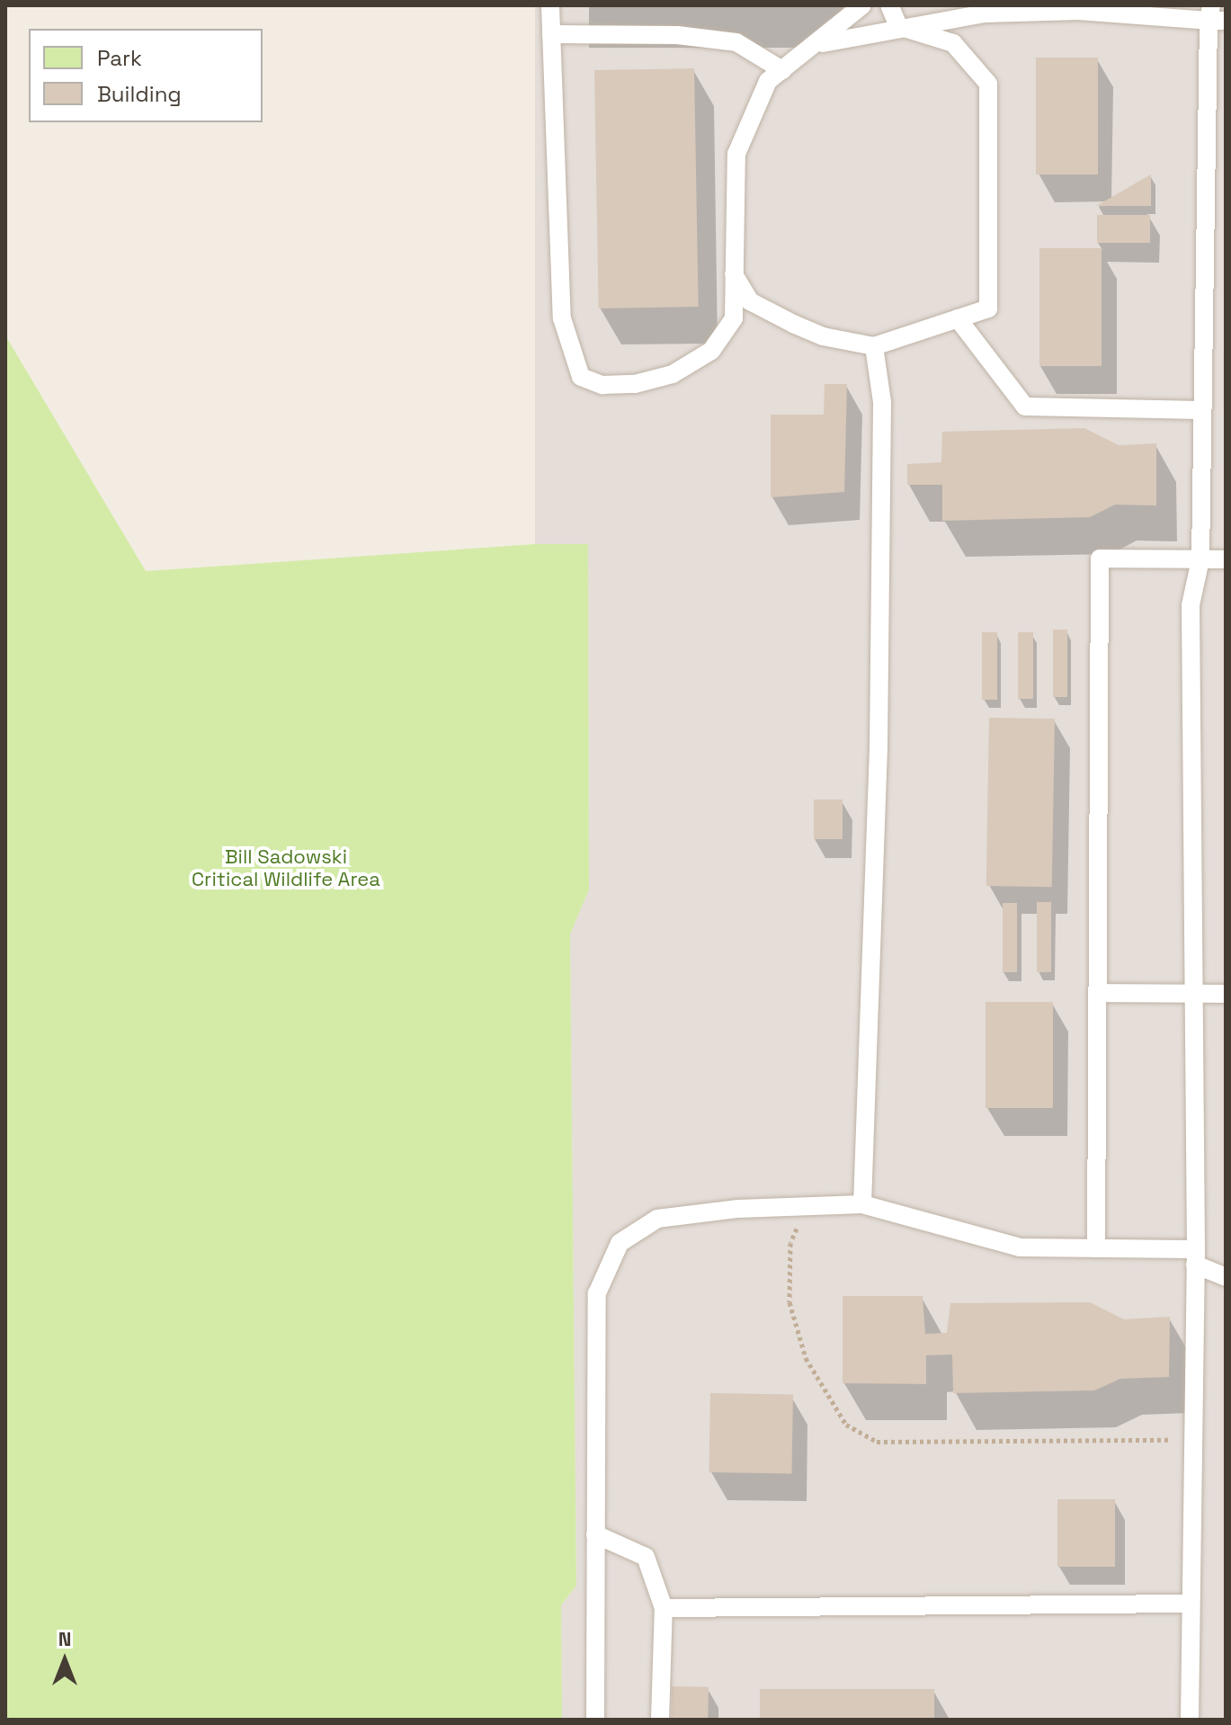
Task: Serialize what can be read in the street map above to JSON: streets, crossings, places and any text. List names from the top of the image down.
{
  "parks": ["Bill Sadowski Critical Wildlife Area"],
  "legend": ["Park", "Building"],
  "north": "top"
}
